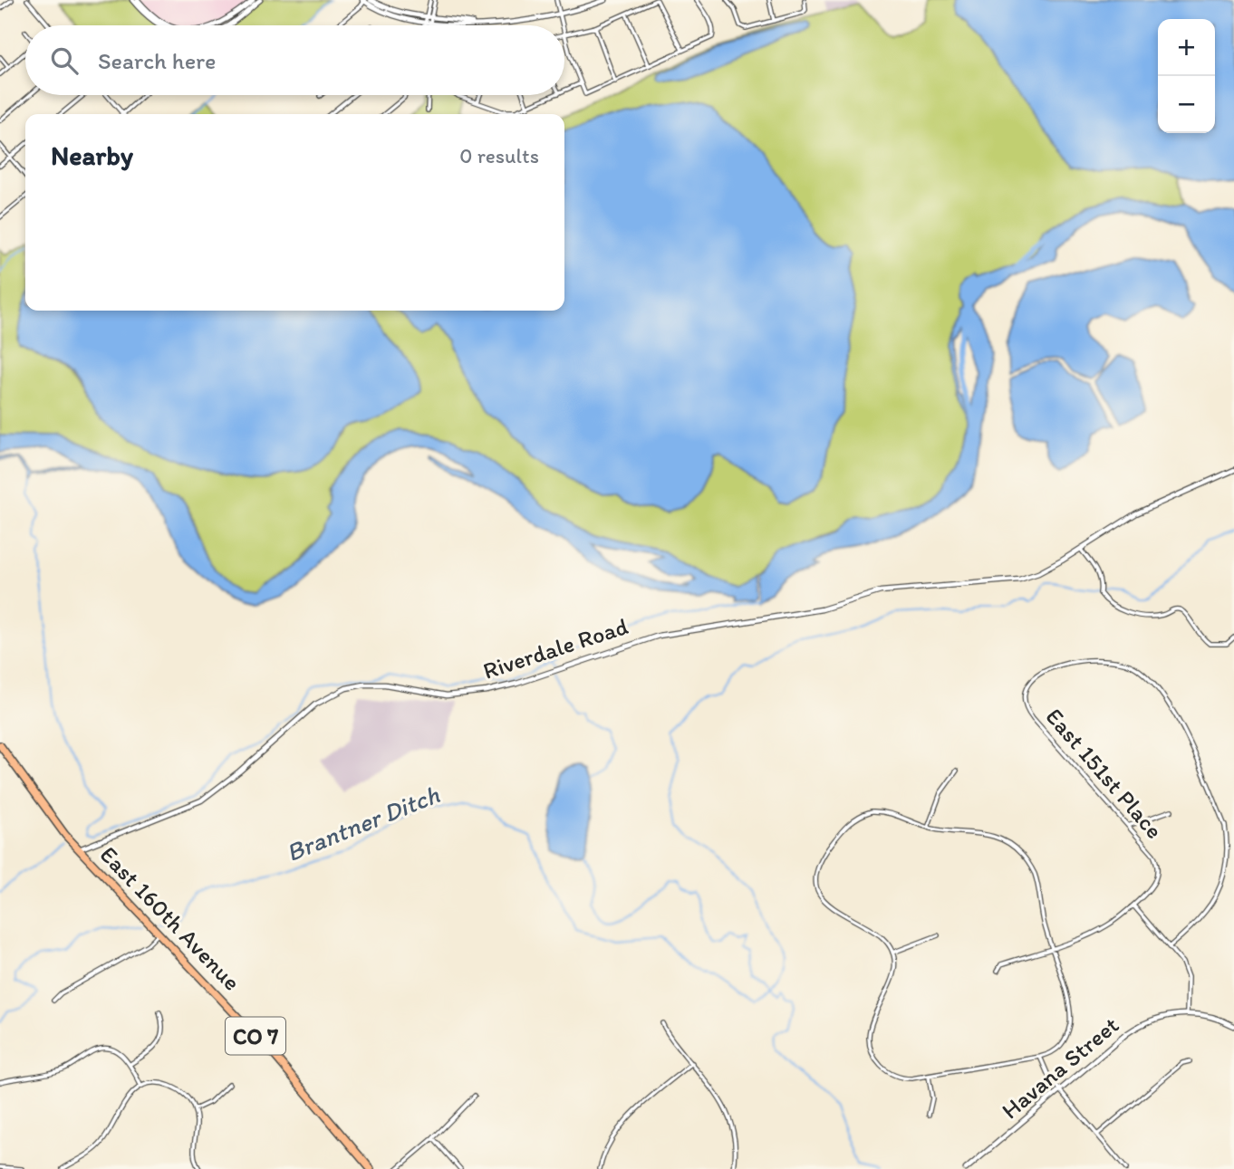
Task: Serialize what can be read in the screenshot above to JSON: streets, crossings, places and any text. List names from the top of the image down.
{
  "streets": {
    "main road": ["East 160th Avenue", "CO 7"],
    "street": ["Riverdale Road", "East 151st Place", "Havana Street"]
  },
  "crossings": [
    ["Riverdale Road", "East 160th Avenue"]
  ],
  "water": ["Brantner Ditch"],
  "page": {
    "map_buttons": ["+", "−"],
    "search": "Search here",
    "heading": ["Nearby", "0 results"]
  }
}
